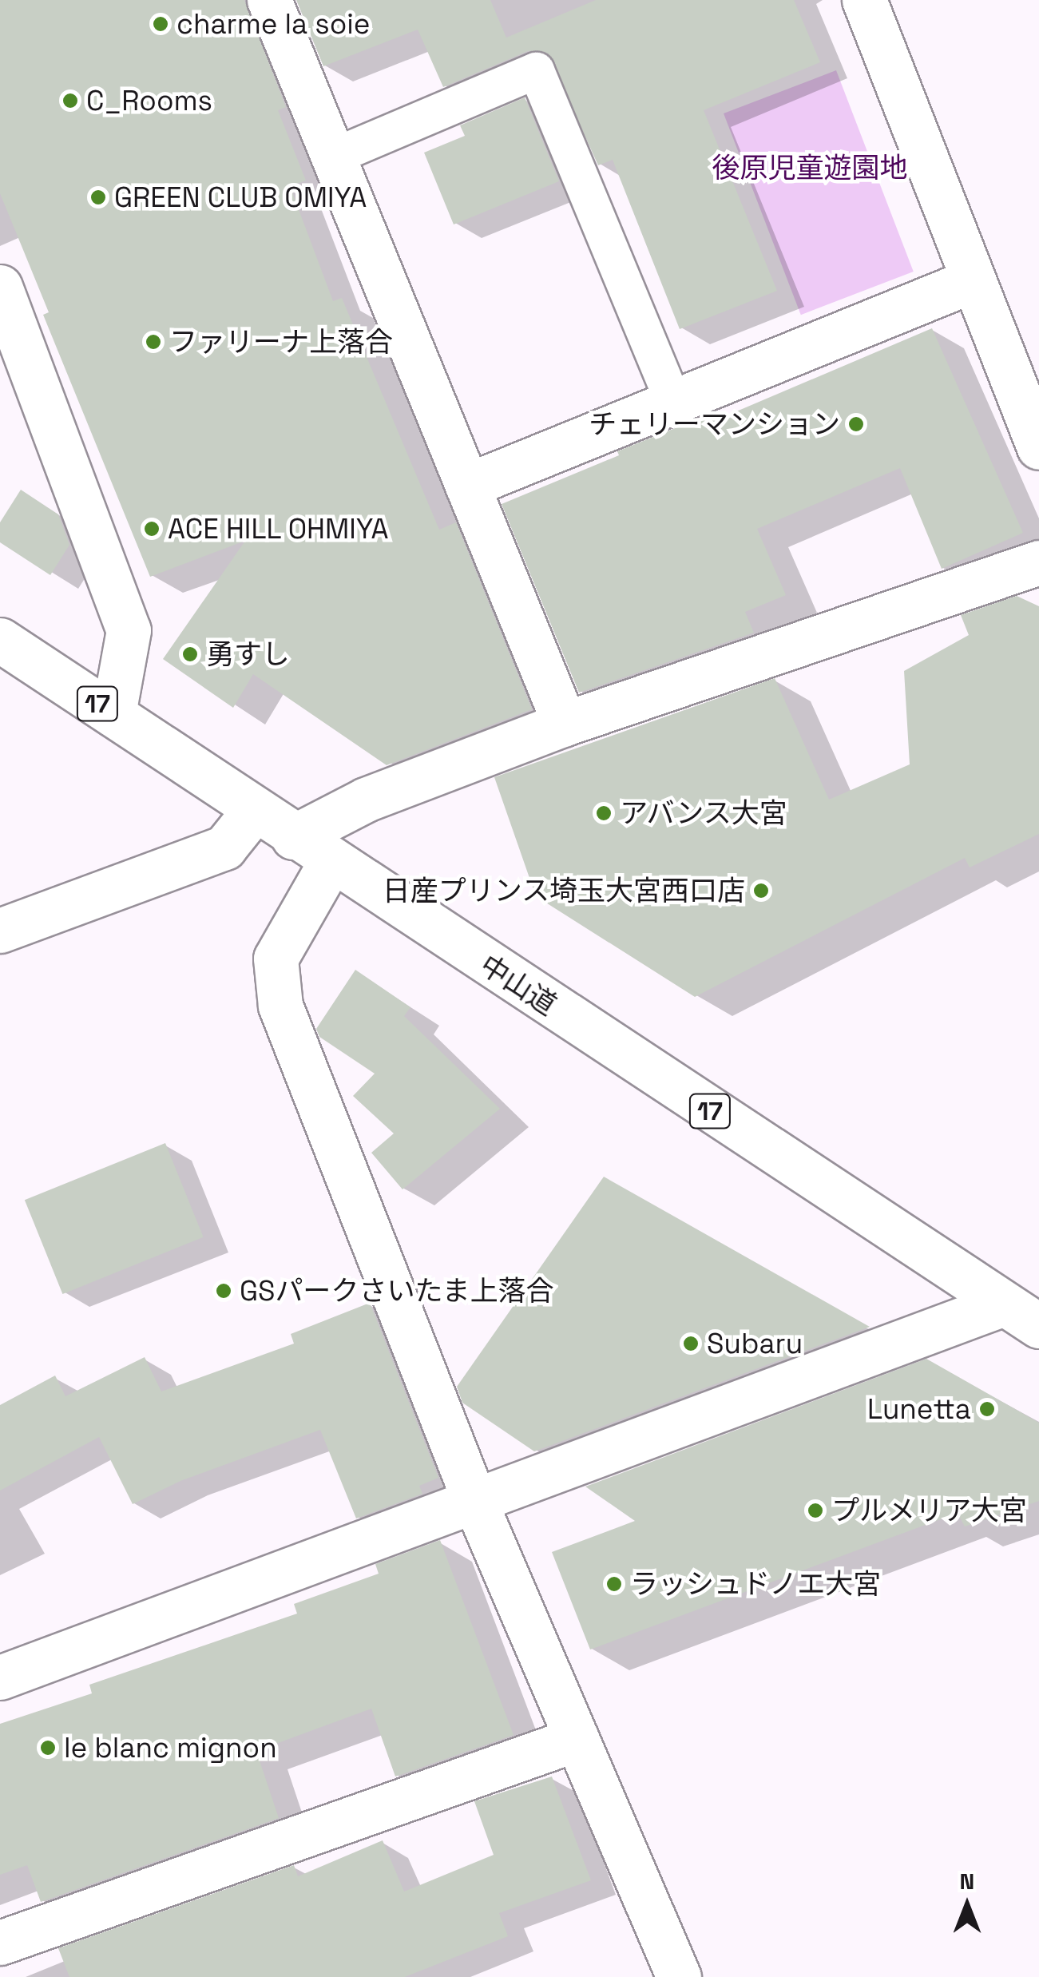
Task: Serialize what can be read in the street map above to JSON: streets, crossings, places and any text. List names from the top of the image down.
{
  "streets": {
    "main road": ["17", "中山道"]
  },
  "parks": ["後原児童遊園地"],
  "places": [
    "charme la soie",
    "C_Rooms",
    "GREEN CLUB OMIYA",
    "ファリーナ上落合",
    "チェリーマンション",
    "ACE HILL OHMIYA",
    "勇すし",
    "アバンス大宮",
    "日産プリンス埼玉大宮西口店",
    "GSパークさいたま上落合",
    "Subaru",
    "Lunetta",
    "プルメリア大宮",
    "ラッシュドノエ大宮",
    "le blanc mignon"
  ],
  "north": "top"
}
